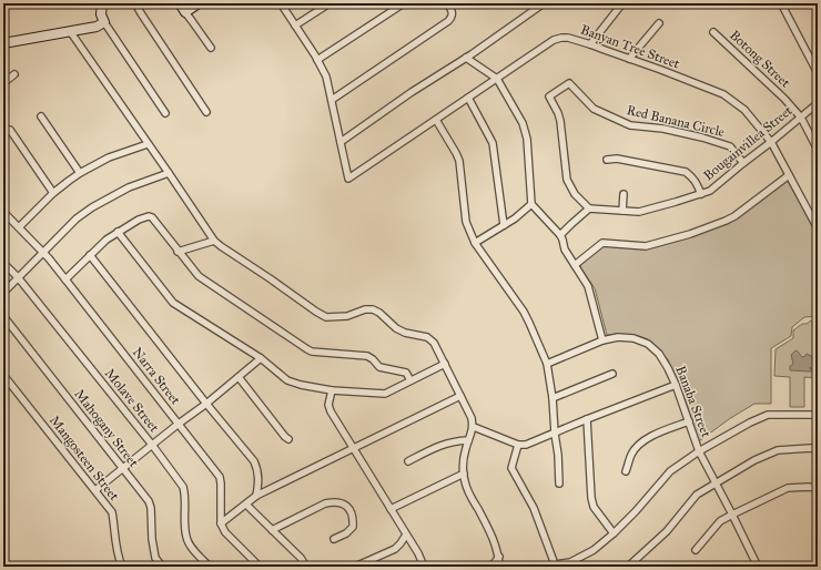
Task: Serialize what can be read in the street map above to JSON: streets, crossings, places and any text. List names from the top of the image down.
{
  "streets": {
    "street": [
      "Banyan Tree Street",
      "Botong Street",
      "Red Banana Circle",
      "Bougainvillea Street",
      "Narra Street",
      "Molave Street",
      "Banaba Street",
      "Mahogany Street",
      "Mangosteen Street"
    ]
  },
  "crossings": [
    ["Banyan Tree Street", "Bougainvillea Street"],
    ["Botong Street", "Bougainvillea Street"],
    ["Red Banana Circle", "Bougainvillea Street"]
  ]
}
